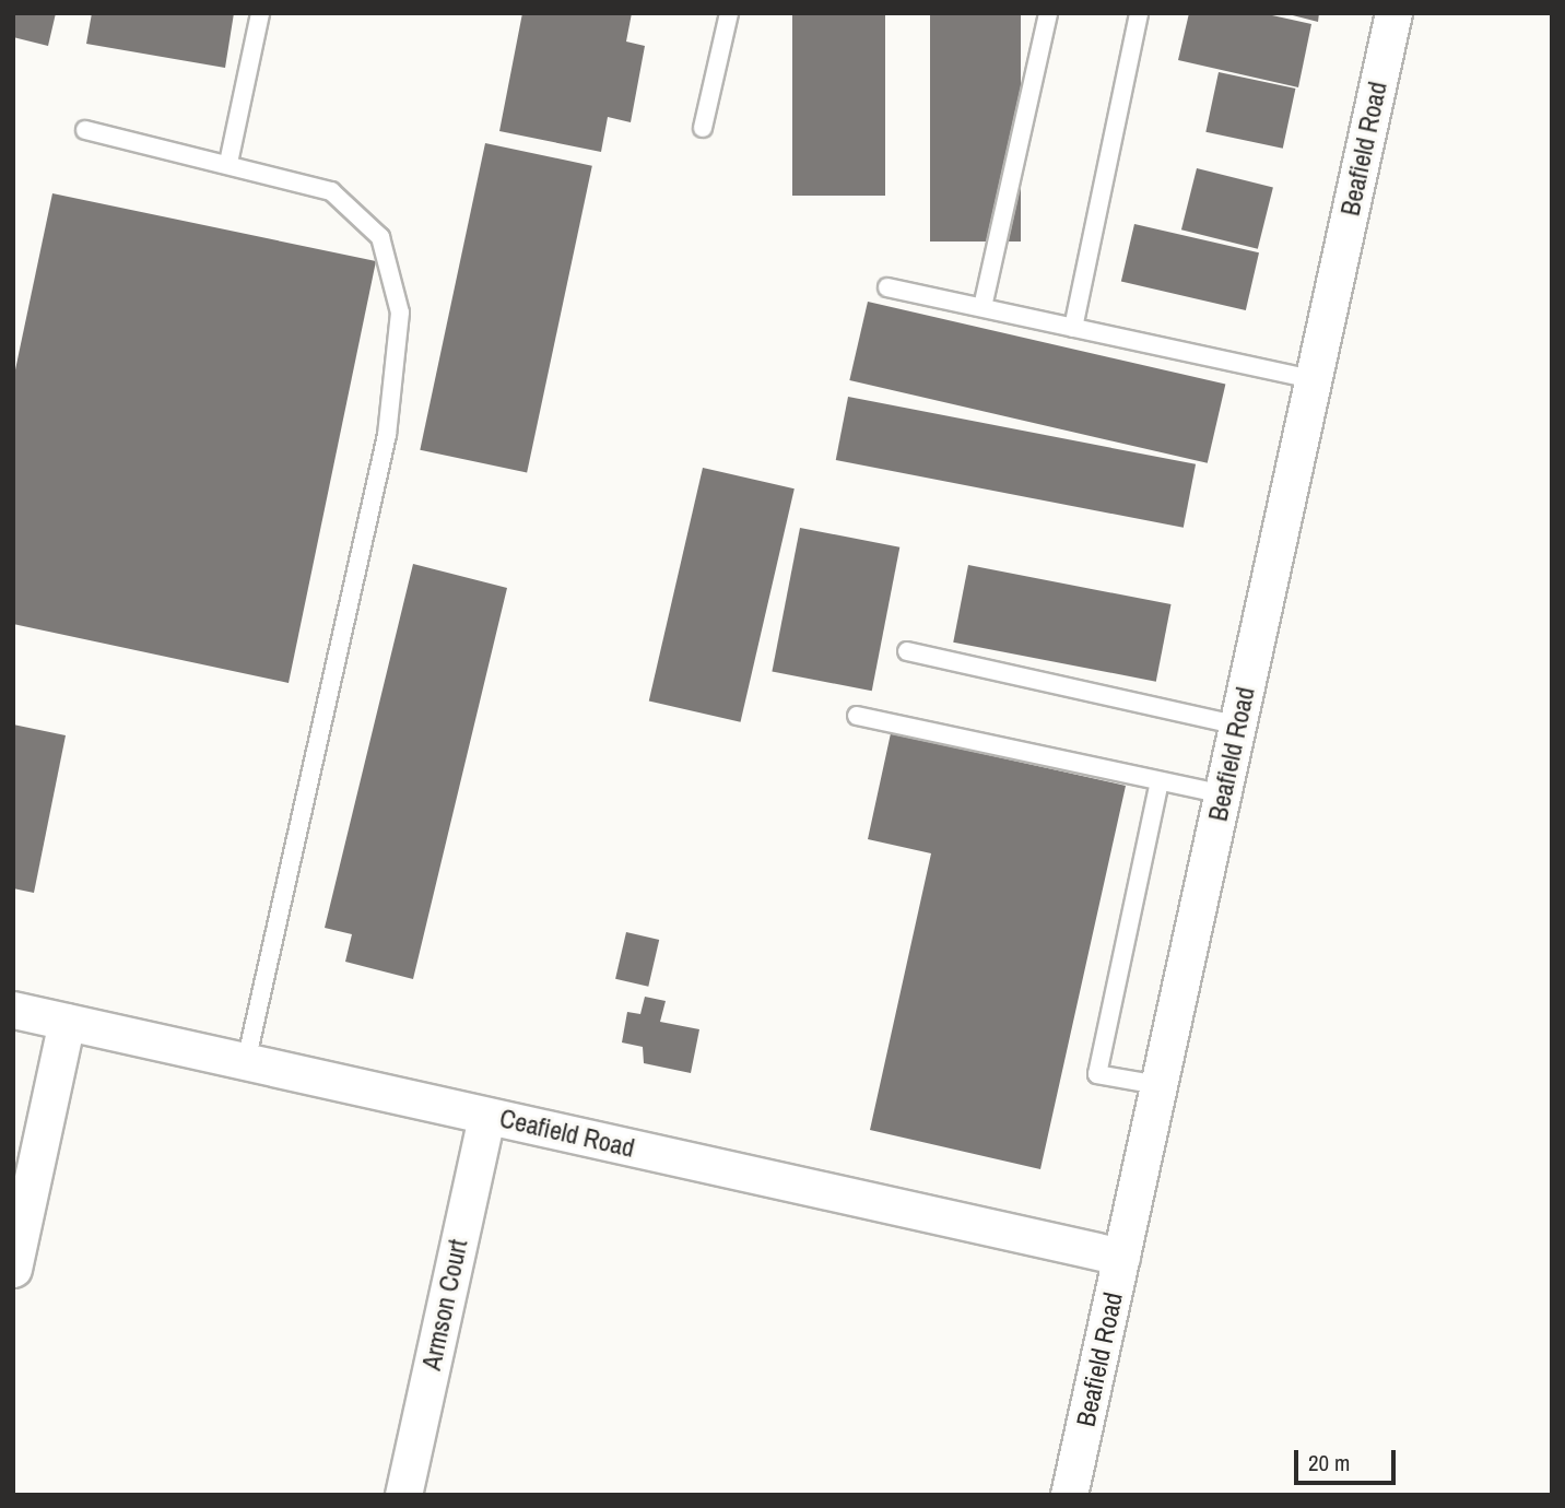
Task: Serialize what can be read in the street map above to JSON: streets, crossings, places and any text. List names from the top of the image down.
{
  "streets": {
    "street": ["Beafield Road", "Ceafield Road", "Armson Court"]
  },
  "crossings": [
    ["Beafield Road", "Ceafield Road"],
    ["Ceafield Road", "Armson Court"]
  ],
  "scale_bar": "20 m"
}
